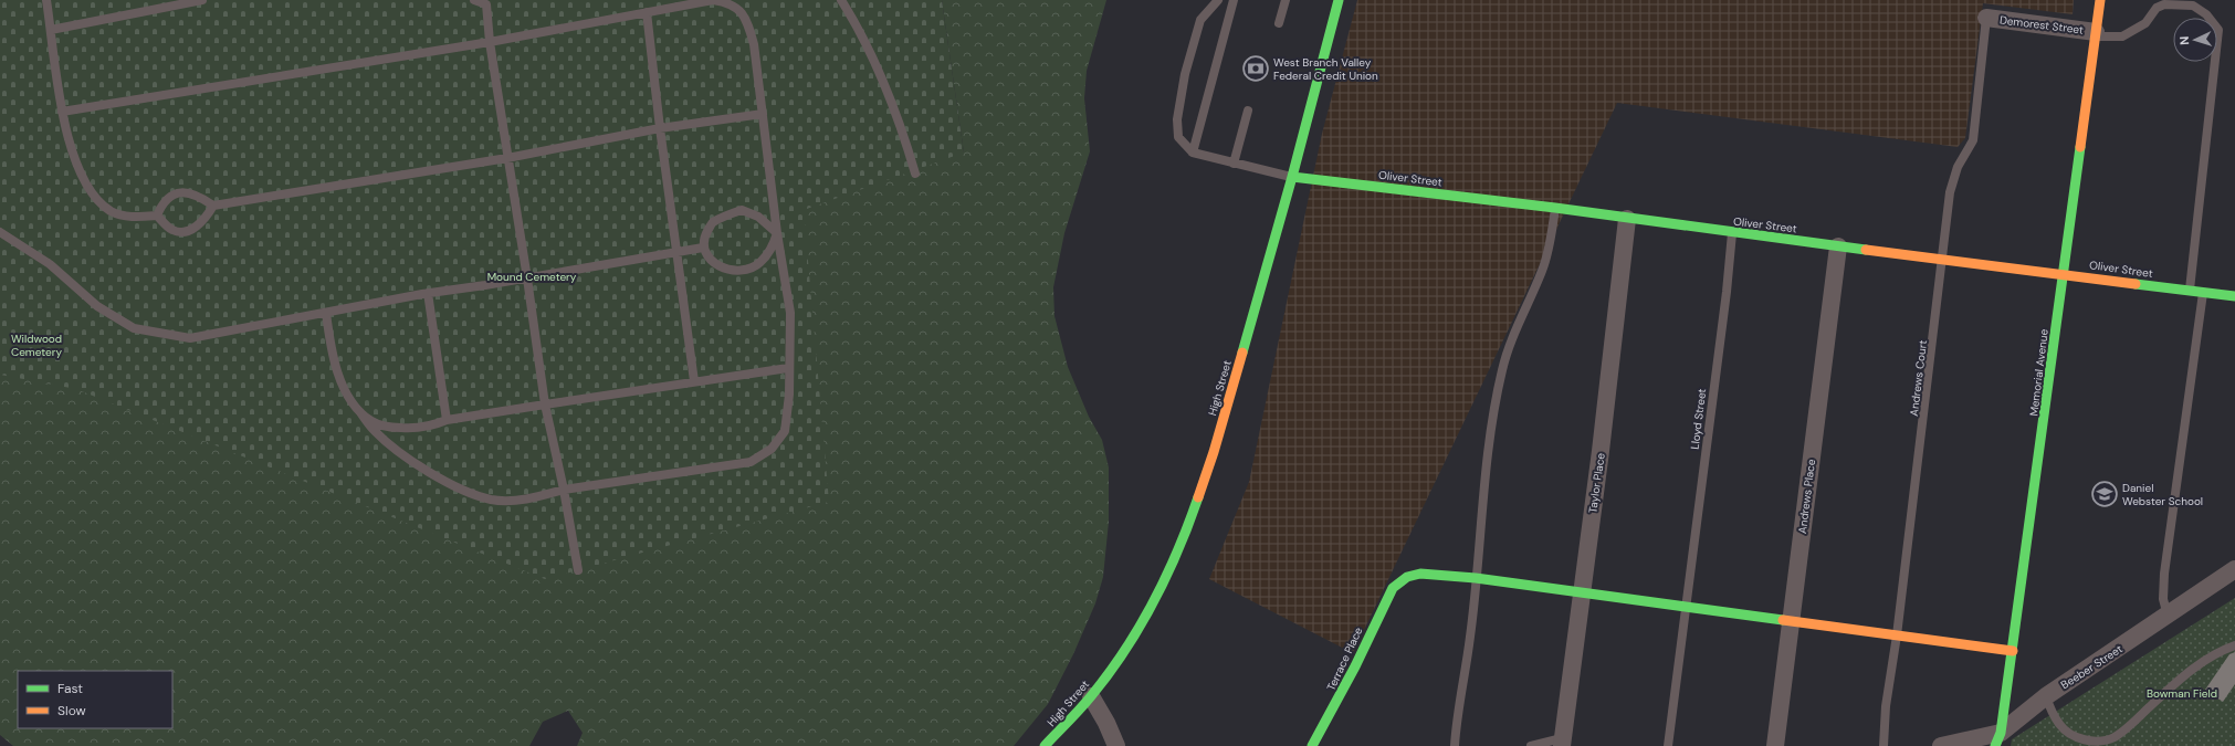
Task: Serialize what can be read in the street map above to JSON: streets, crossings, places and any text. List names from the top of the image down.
{
  "streets": {
    "street": [
      "Demorest Street",
      "Oliver Street",
      "Memorial Avenue",
      "High Street",
      "Taylor Place",
      "Andrews Place",
      "Terrace Place",
      "Beeber Street"
    ],
    "lane": ["Andrews Court", "Lloyd Street"]
  },
  "crossings": [
    ["Demorest Street", "Memorial Avenue"],
    ["Demorest Street", "Andrews Court"],
    ["Oliver Street", "Memorial Avenue"],
    ["Oliver Street", "Andrews Court"],
    ["Oliver Street", "High Street"],
    ["Oliver Street", "Lloyd Street"],
    ["Oliver Street", "Taylor Place"],
    ["Oliver Street", "Andrews Place"],
    ["Memorial Avenue", "Beeber Street"]
  ],
  "parks": ["Mound Cemetery", "Wildwood Cemetery", "Bowman Field"],
  "places": {
    "bank": ["West Branch Valley Federal Credit Union"],
    "school or university": ["Daniel Webster School"]
  },
  "legend": ["Fast", "Slow"],
  "north": "left"
}
